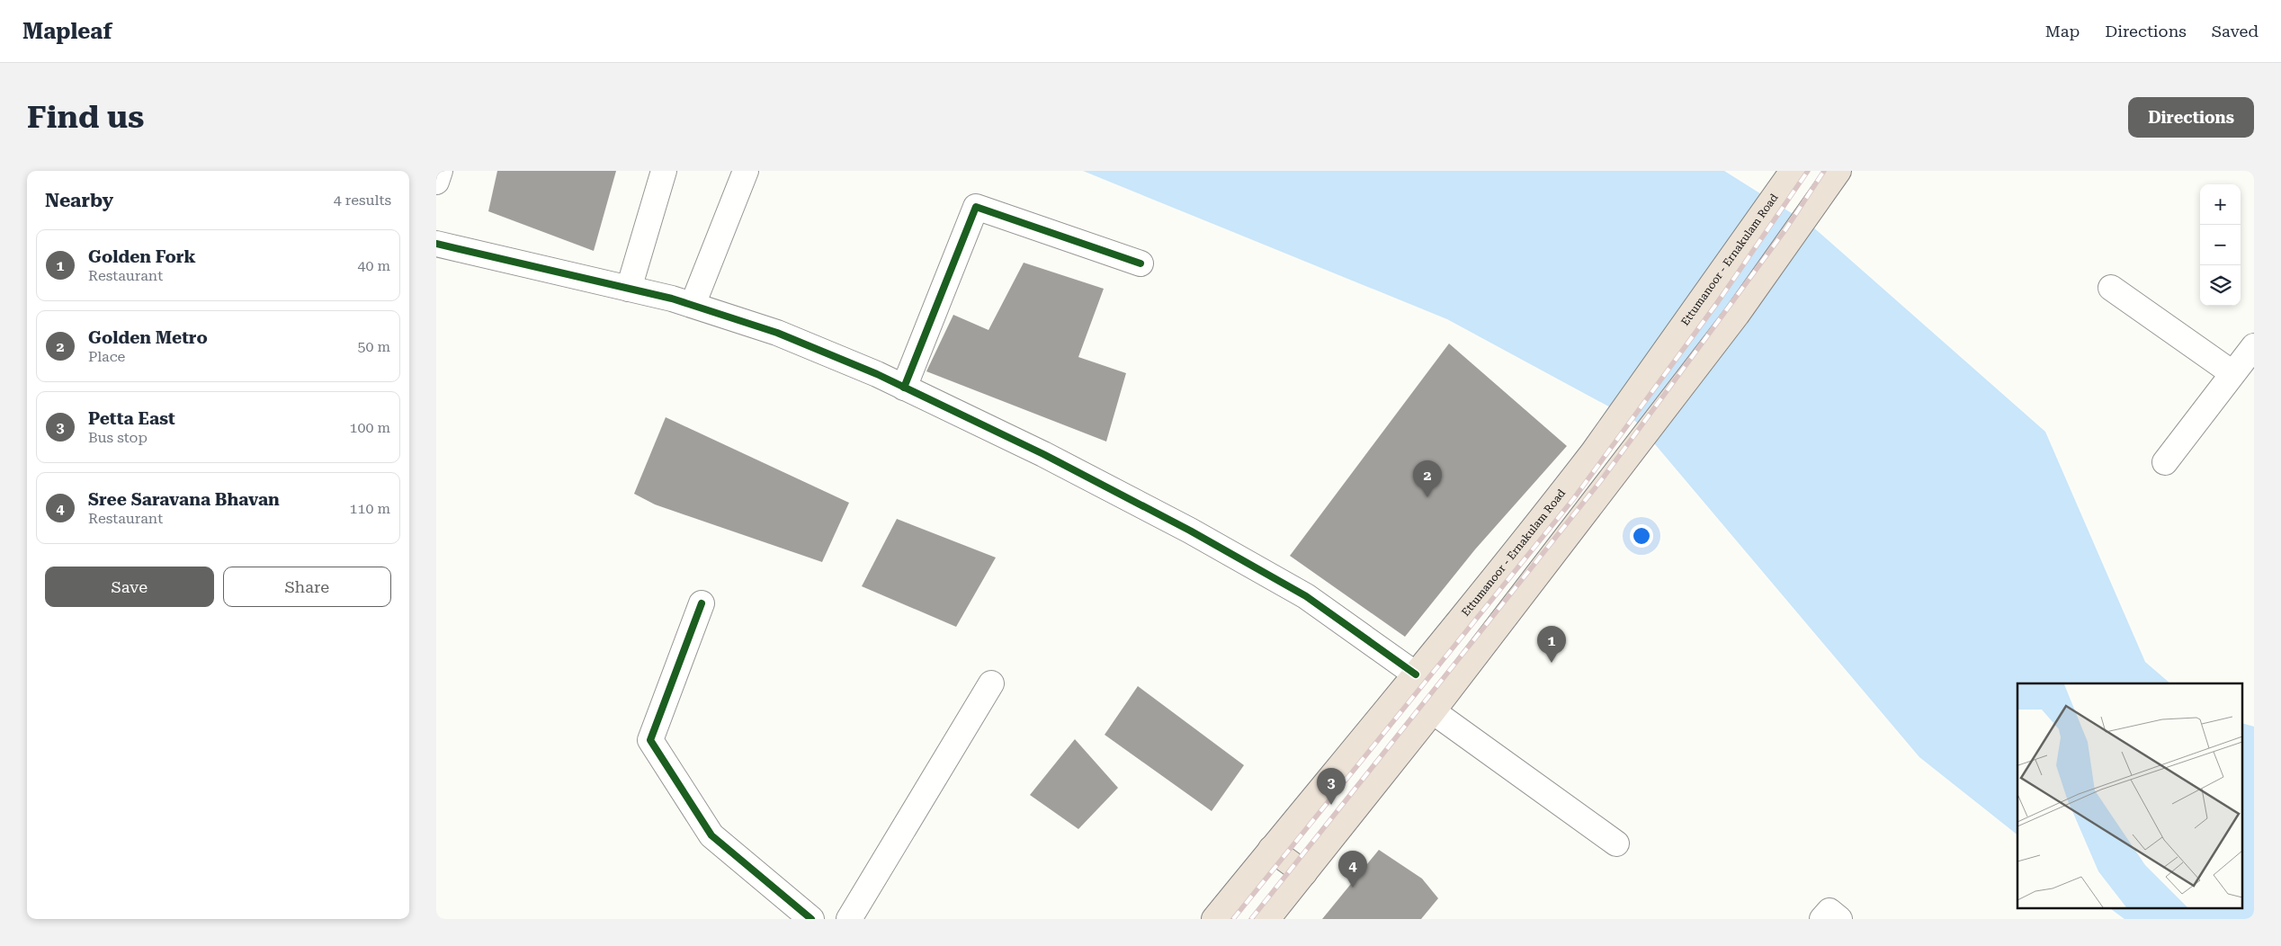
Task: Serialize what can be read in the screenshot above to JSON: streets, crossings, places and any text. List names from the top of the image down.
{
  "streets": {
    "highway": ["Ettumanoor - Ernakulam Road"]
  },
  "page": {
    "header": "Mapleaf",
    "nav": ["Map", "Directions", "Saved"],
    "buttons": [
      "Directions",
      ["Save", "Share"]
    ],
    "title": "Find us",
    "heading": ["Nearby", "4 results"],
    "map_buttons": ["+", "−"],
    "list": [
      {
        "mark": "1",
        "name": "Golden Fork",
        "note": "Restaurant",
        "value": "40 m"
      },
      {
        "mark": "2",
        "name": "Golden Metro",
        "note": "Place",
        "value": "50 m"
      },
      {
        "mark": "3",
        "name": "Petta East",
        "note": "Bus stop",
        "value": "100 m"
      },
      {
        "mark": "4",
        "name": "Sree Saravana Bhavan",
        "note": "Restaurant",
        "value": "110 m"
      }
    ],
    "pins": [
      "2",
      "1",
      "3",
      "4"
    ]
  }
}
